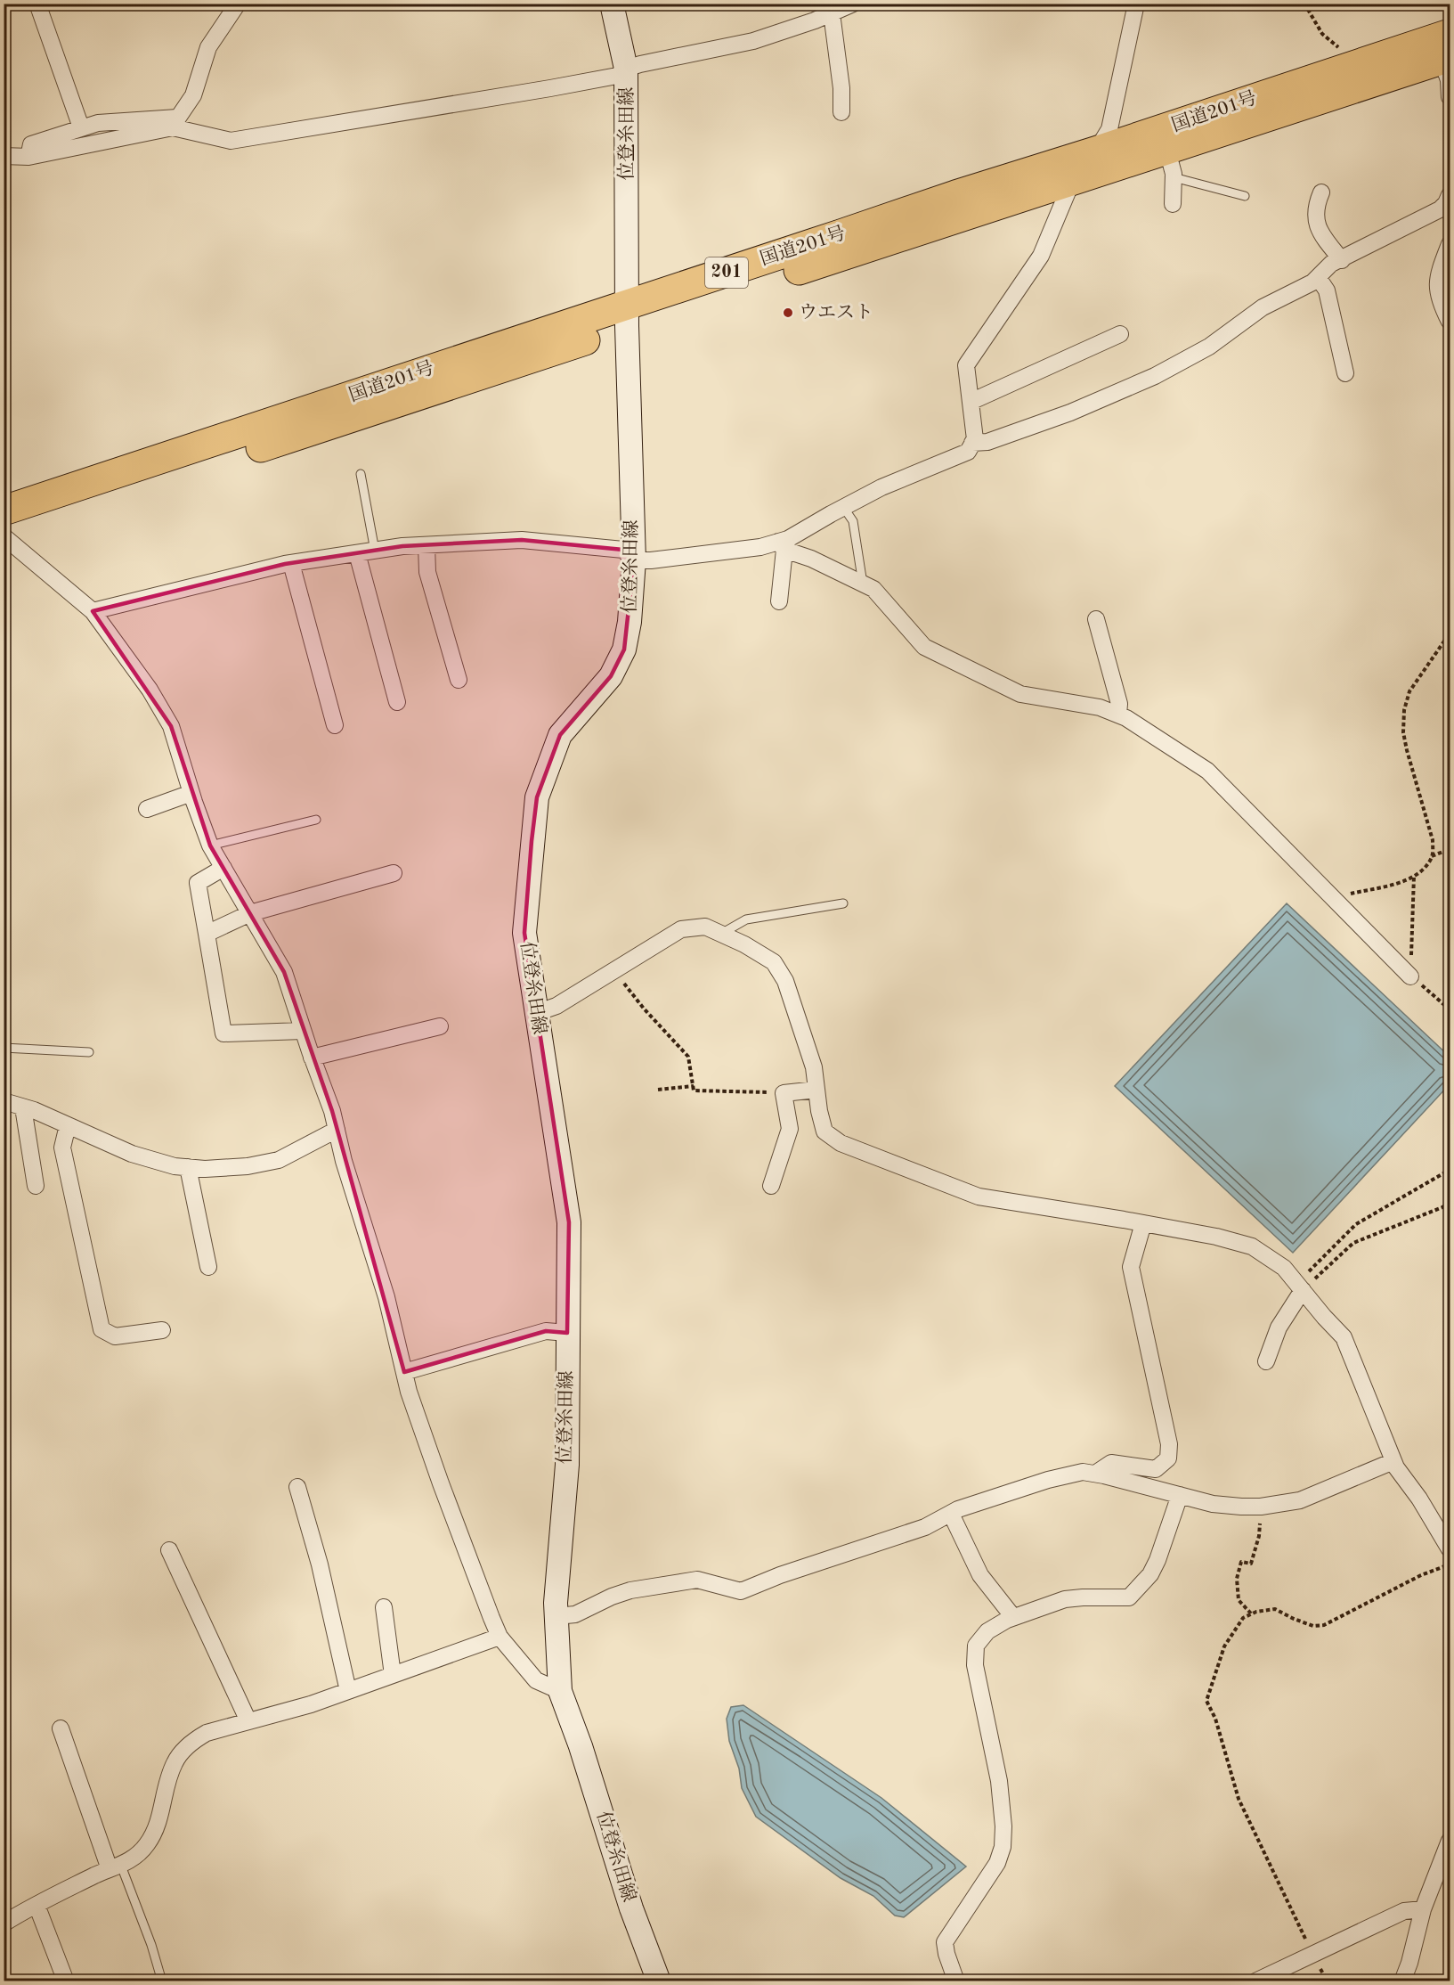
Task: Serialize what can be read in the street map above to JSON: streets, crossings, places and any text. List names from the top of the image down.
{
  "streets": {
    "highway": ["国道201号", "201"],
    "main road": ["位登糸田線"]
  },
  "crossings": [
    ["国道201号", "位登糸田線"]
  ],
  "places": ["ウエスト"]
}
